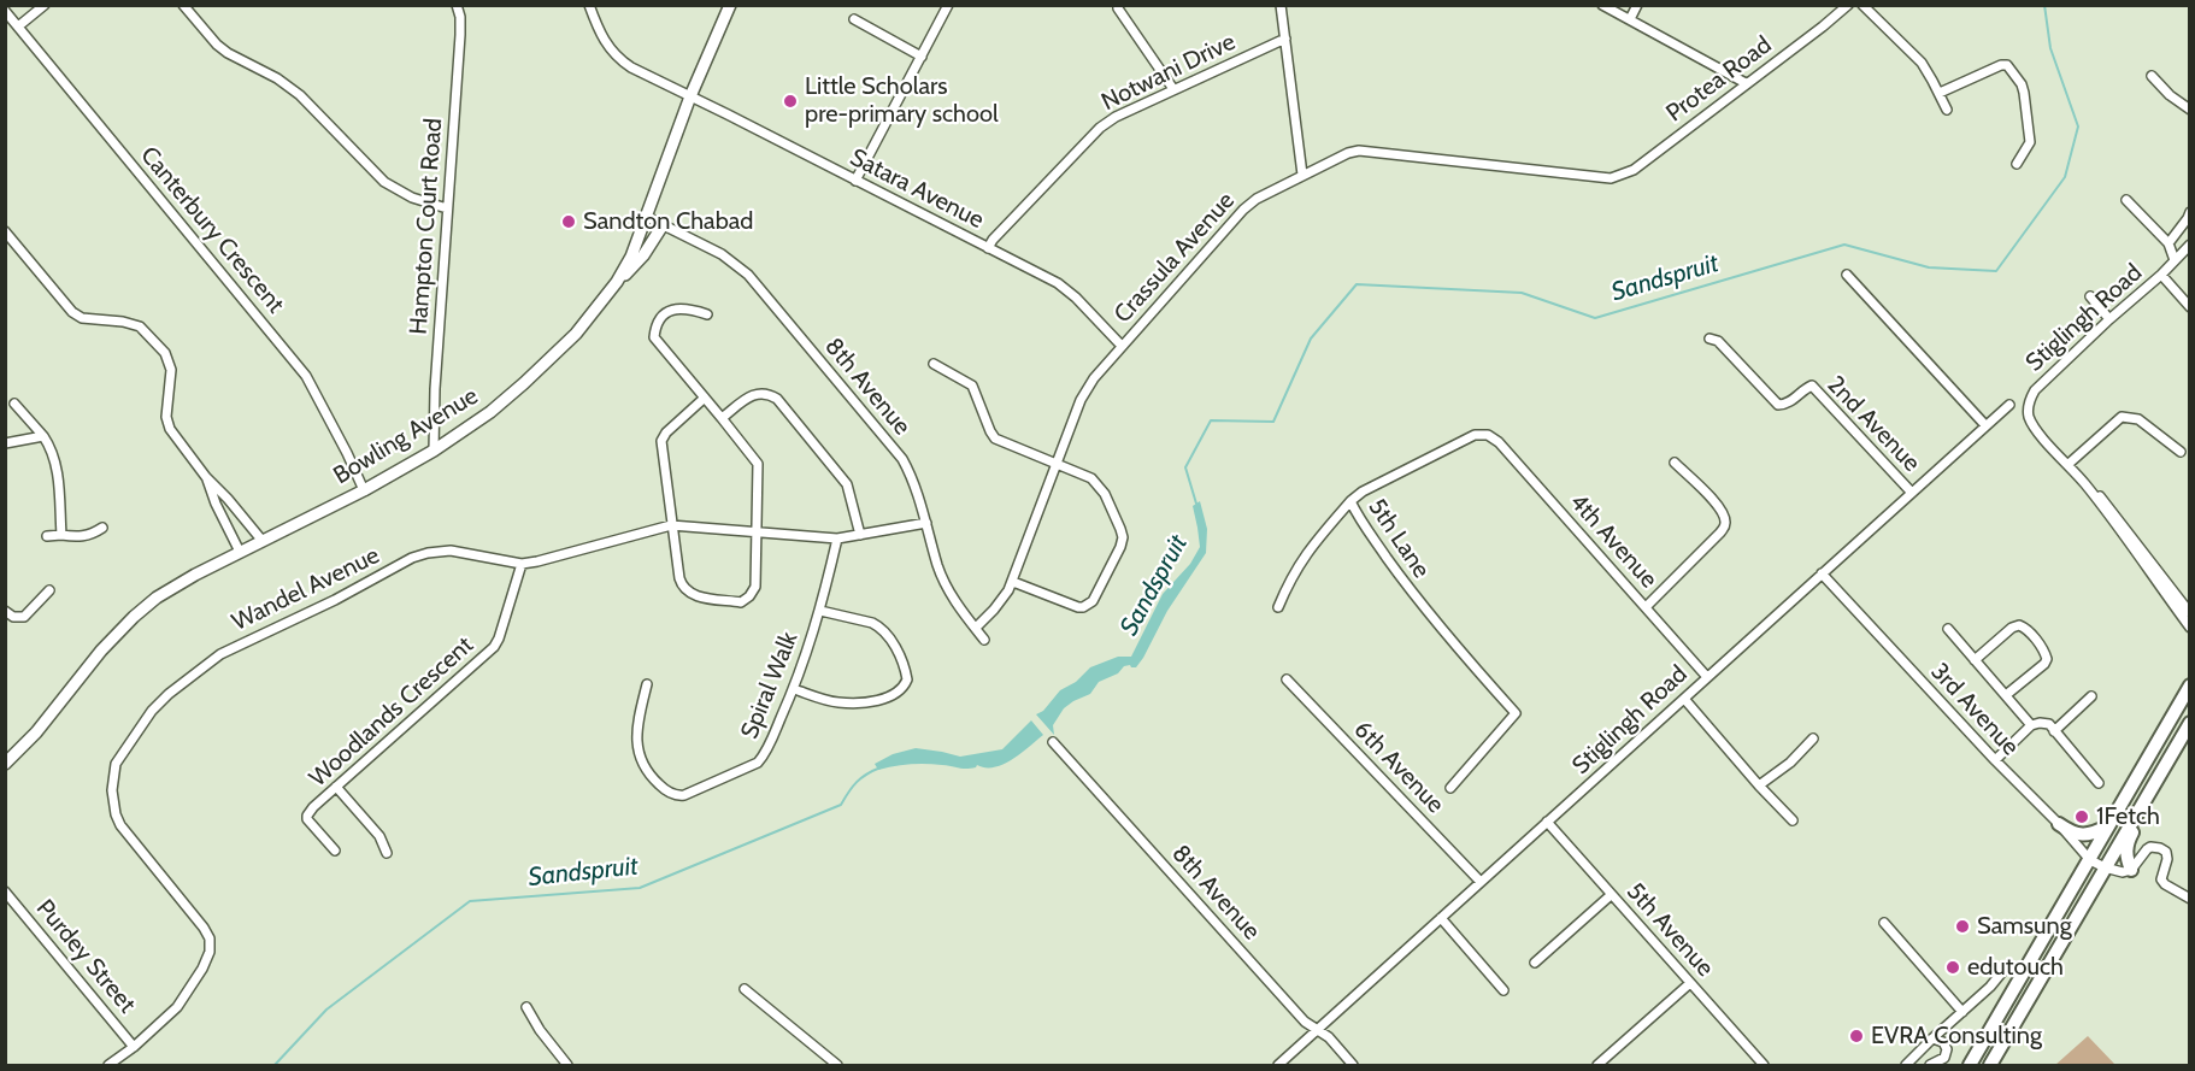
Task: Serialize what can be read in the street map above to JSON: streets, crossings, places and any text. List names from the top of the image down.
{
  "streets": {
    "main road": ["Bowling Avenue"],
    "street": [
      "Notwani Drive",
      "Protea Road",
      "Satara Avenue",
      "Hampton Court Road",
      "Canterbury Crescent",
      "Crassula Avenue",
      "Stiglingh Road",
      "8th Avenue",
      "2nd Avenue",
      "5th Lane",
      "4th Avenue",
      "Wandel Avenue",
      "Spiral Walk",
      "3rd Avenue",
      "Woodlands Crescent",
      "6th Avenue",
      "5th Avenue",
      "Purdey Street"
    ]
  },
  "crossings": [
    ["Notwani Drive", "Satara Avenue"],
    ["Protea Road", "Crassula Avenue"],
    ["Satara Avenue", "Crassula Avenue"],
    ["Satara Avenue", "Bowling Avenue"],
    ["Hampton Court Road", "Bowling Avenue"],
    ["Canterbury Crescent", "Bowling Avenue"],
    ["Crassula Avenue", "8th Avenue"],
    ["Stiglingh Road", "8th Avenue"],
    ["Stiglingh Road", "2nd Avenue"],
    ["Stiglingh Road", "4th Avenue"],
    ["Stiglingh Road", "3rd Avenue"],
    ["Stiglingh Road", "6th Avenue"],
    ["Stiglingh Road", "5th Avenue"],
    ["8th Avenue", "Bowling Avenue"],
    ["8th Avenue", "Wandel Avenue"],
    ["5th Lane", "4th Avenue"],
    ["Wandel Avenue", "Spiral Walk"],
    ["Wandel Avenue", "Woodlands Crescent"],
    ["Wandel Avenue", "Purdey Street"]
  ],
  "water": ["Sandspruit"],
  "places": [
    "Little Scholars pre-primary school",
    "Sandton Chabad",
    "1Fetch",
    "Samsung",
    "edutouch",
    "EVRA Consulting"
  ]
}
